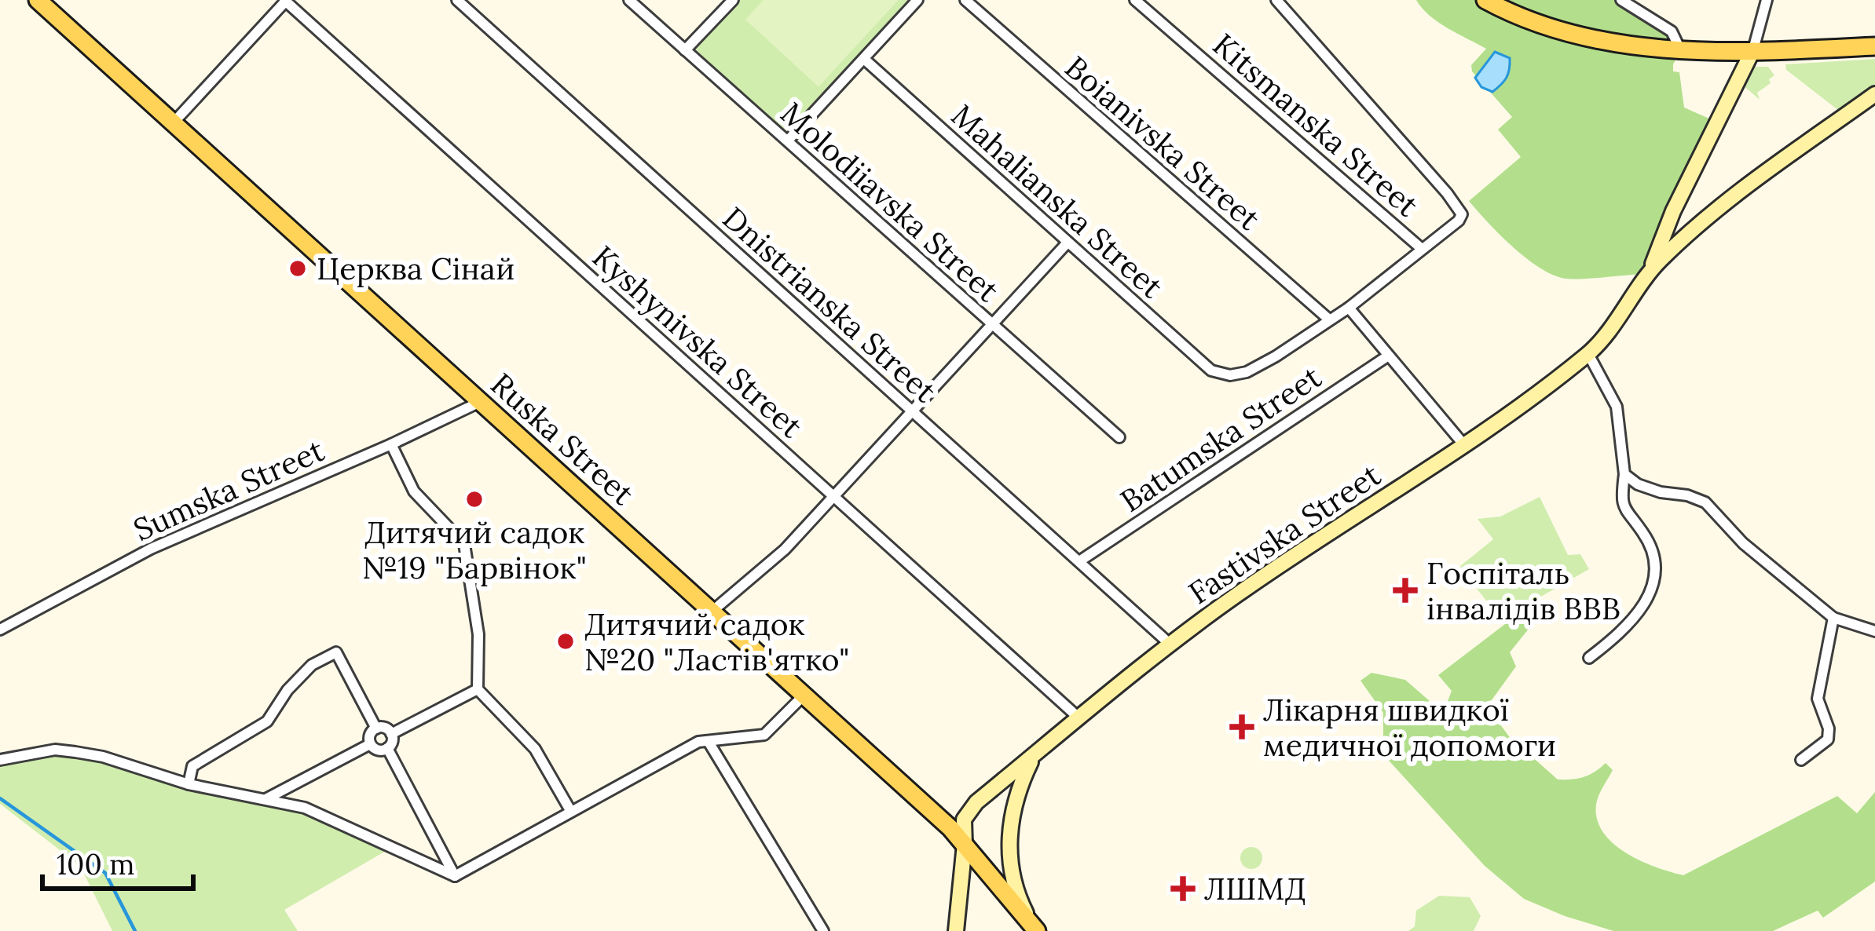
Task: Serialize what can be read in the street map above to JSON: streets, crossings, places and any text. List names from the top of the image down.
{
  "streets": {
    "main road": ["Ruska Street", "Fastivska Street"],
    "street": [
      "Kitsmanska Street",
      "Boianivska Street",
      "Mahalianska Street",
      "Molodiiavska Street",
      "Dnistrianska Street",
      "Kyshynivska Street",
      "Batumska Street",
      "Sumska Street"
    ]
  },
  "crossings": [
    ["Boianivska Street", "Mahalianska Street"],
    ["Dnistrianska Street", "Batumska Street"],
    ["Dnistrianska Street", "Fastivska Street"],
    ["Kyshynivska Street", "Fastivska Street"],
    ["Ruska Street", "Sumska Street"],
    ["Ruska Street", "Fastivska Street"]
  ],
  "places": {
    "other": ["Церква Сінай", "Дитячий садок №19 \"Барвінок\"", "Дитячий садок №20 \"Ластів'ятко\""],
    "health": ["Госпіталь інвалідів ВВВ", "Лікарня швидкої медичної допомоги", "ЛШМД"]
  },
  "scale_bar": "100 m"
}
